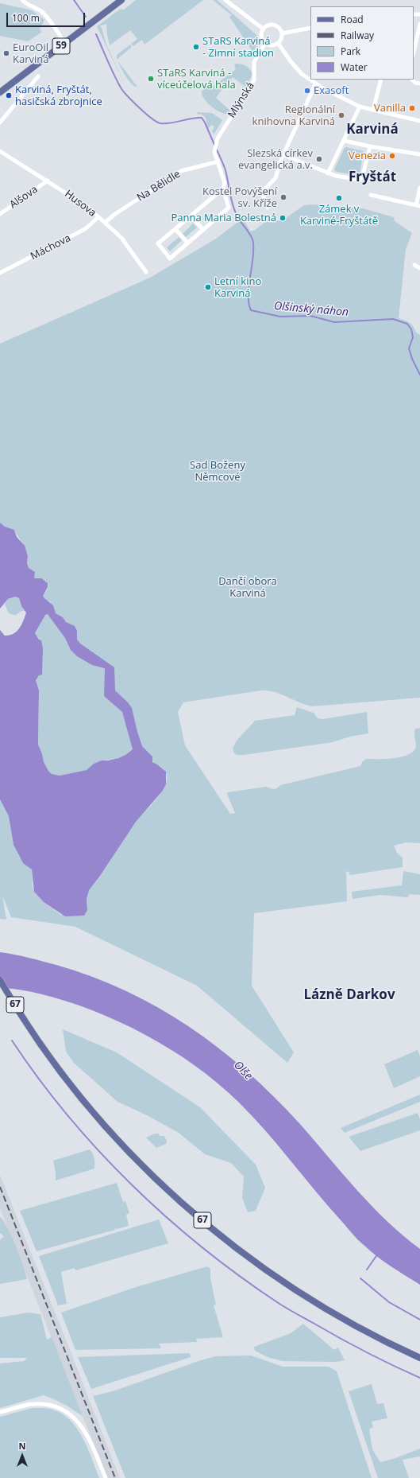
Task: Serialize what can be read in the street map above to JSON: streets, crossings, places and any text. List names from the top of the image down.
{
  "streets": {
    "main road": ["59", "67"],
    "street": [
      "Mlýnská",
      "Na Bělidle",
      "Alšova",
      "Husova",
      "Máchova"
    ]
  },
  "crossings": [
    ["Mlýnská", "Na Bělidle"],
    ["Na Bělidle", "Husova"],
    ["Alšova", "Husova"],
    ["Husova", "Máchova"]
  ],
  "districts": ["Karviná", "Fryštát", "Lázně Darkov"],
  "water": ["Olšinský náhon", "Olše"],
  "parks": ["Sad Boženy Němcové", "Dančí obora Karviná"],
  "places": [
    "STaRS Karviná - Zimní stadion",
    "EuroOil Karviná",
    "STaRS Karviná - víceúčelová hala",
    "Exasoft",
    "Karviná, Fryštát, hasičská zbrojnice",
    "Vanilla",
    "Regionální knihovna Karviná",
    "Venezia",
    "Slezská církev evangelická a.v.",
    "Kostel Povýšení sv. Kříže",
    "Zámek v Karviné-Fryštátě",
    "Panna Maria Bolestná",
    "Letní kino Karviná"
  ],
  "legend": [
    "Road",
    "Railway",
    "Park",
    "Water"
  ],
  "scale_bar": "100 m",
  "north": "top"
}
